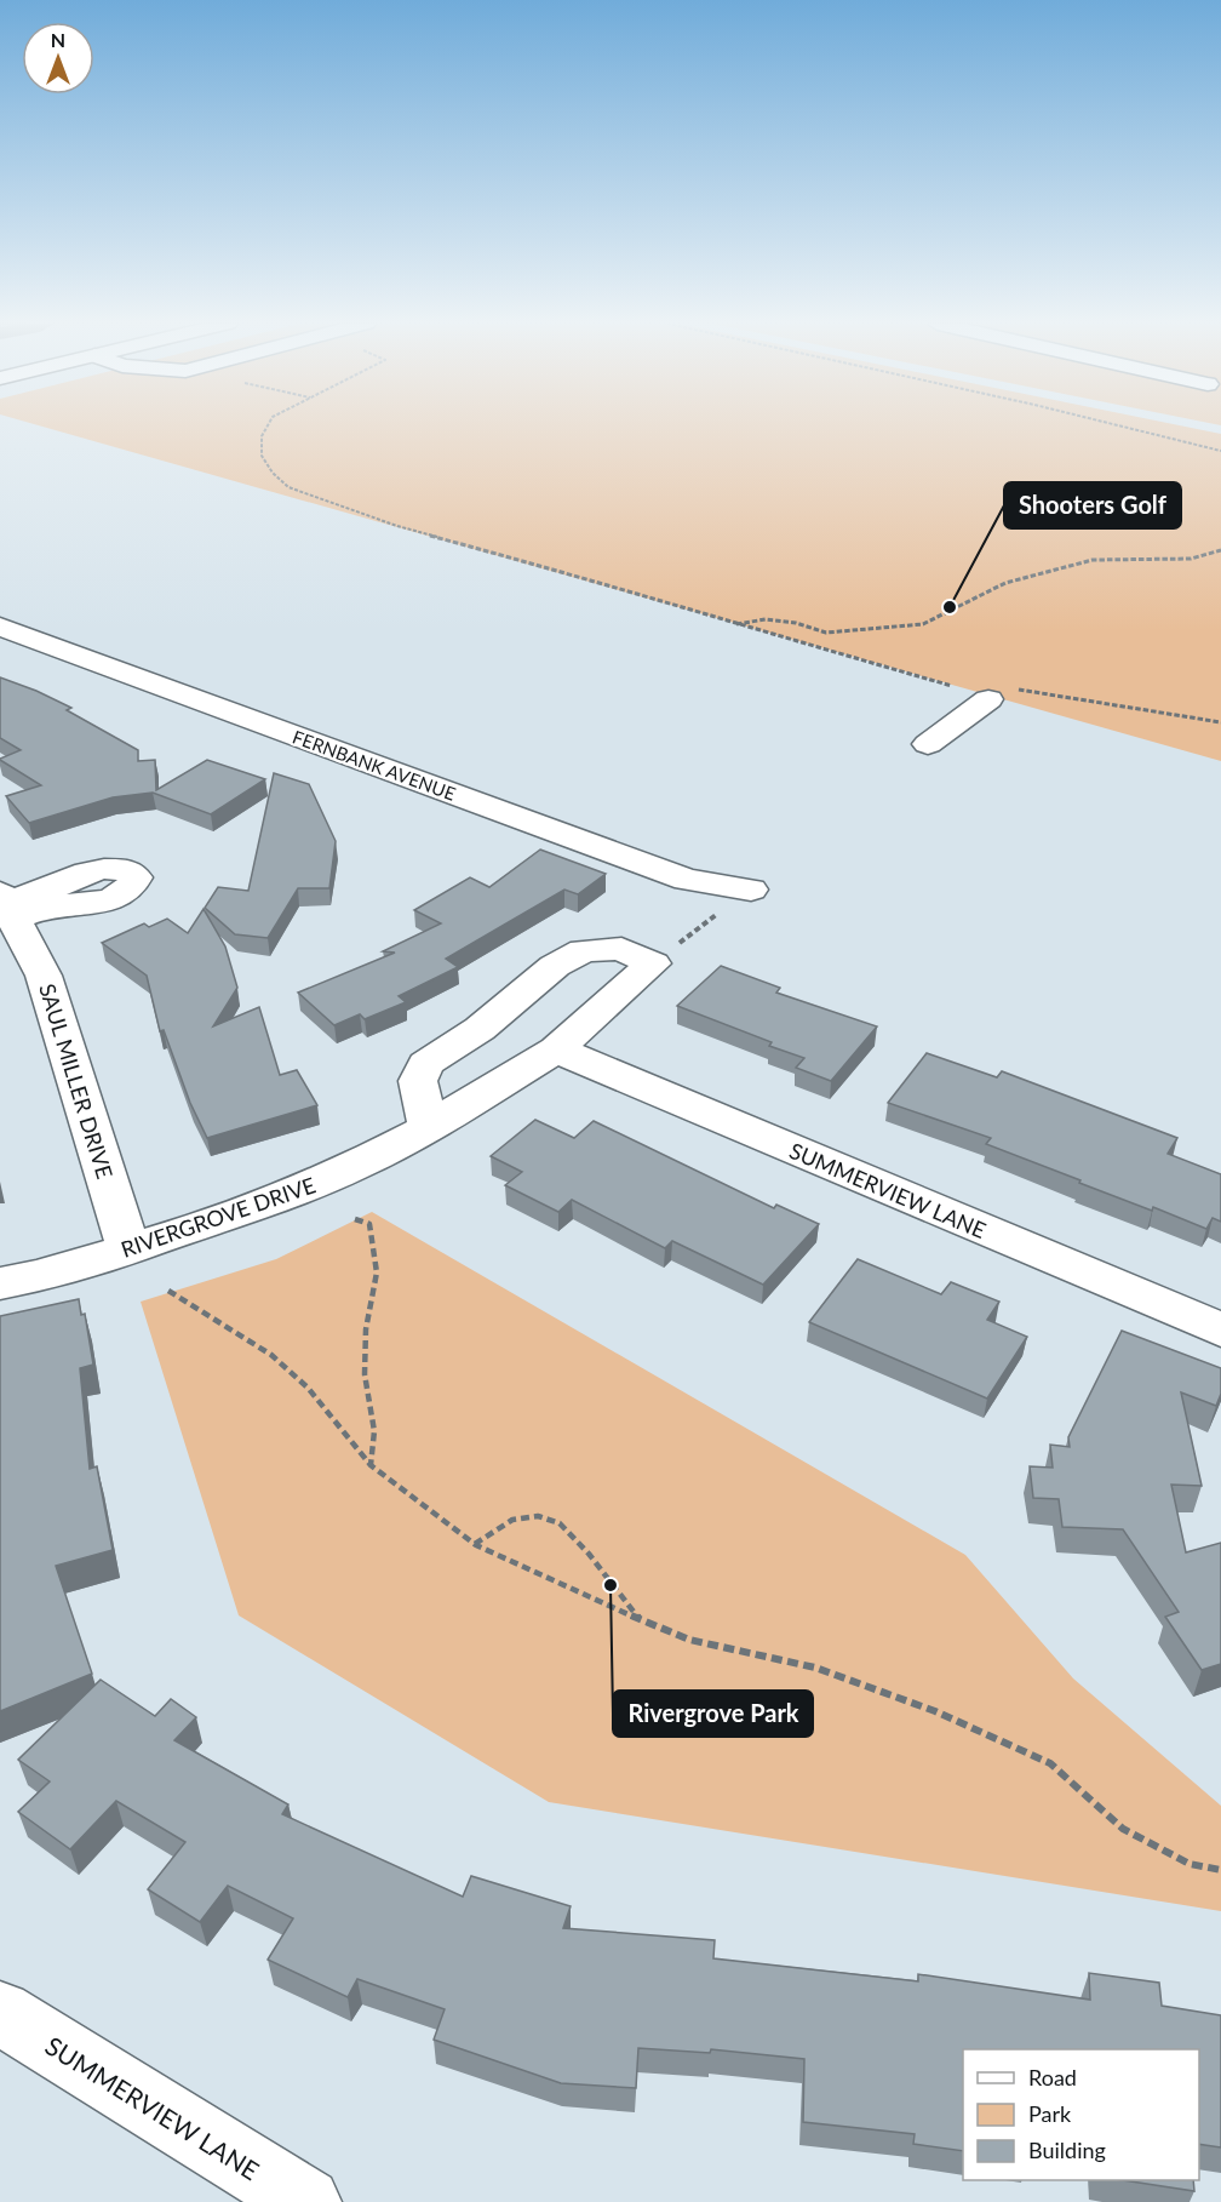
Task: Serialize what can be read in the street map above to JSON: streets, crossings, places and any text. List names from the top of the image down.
{
  "streets": {
    "street": [
      "FERNBANK AVENUE",
      "SAUL MILLER DRIVE",
      "SUMMERVIEW LANE",
      "RIVERGROVE DRIVE"
    ]
  },
  "crossings": [
    ["SAUL MILLER DRIVE", "RIVERGROVE DRIVE"],
    ["SUMMERVIEW LANE", "RIVERGROVE DRIVE"]
  ],
  "places": ["Shooters Golf", "Rivergrove Park"],
  "legend": ["Road", "Park", "Building"],
  "north": "top"
}
